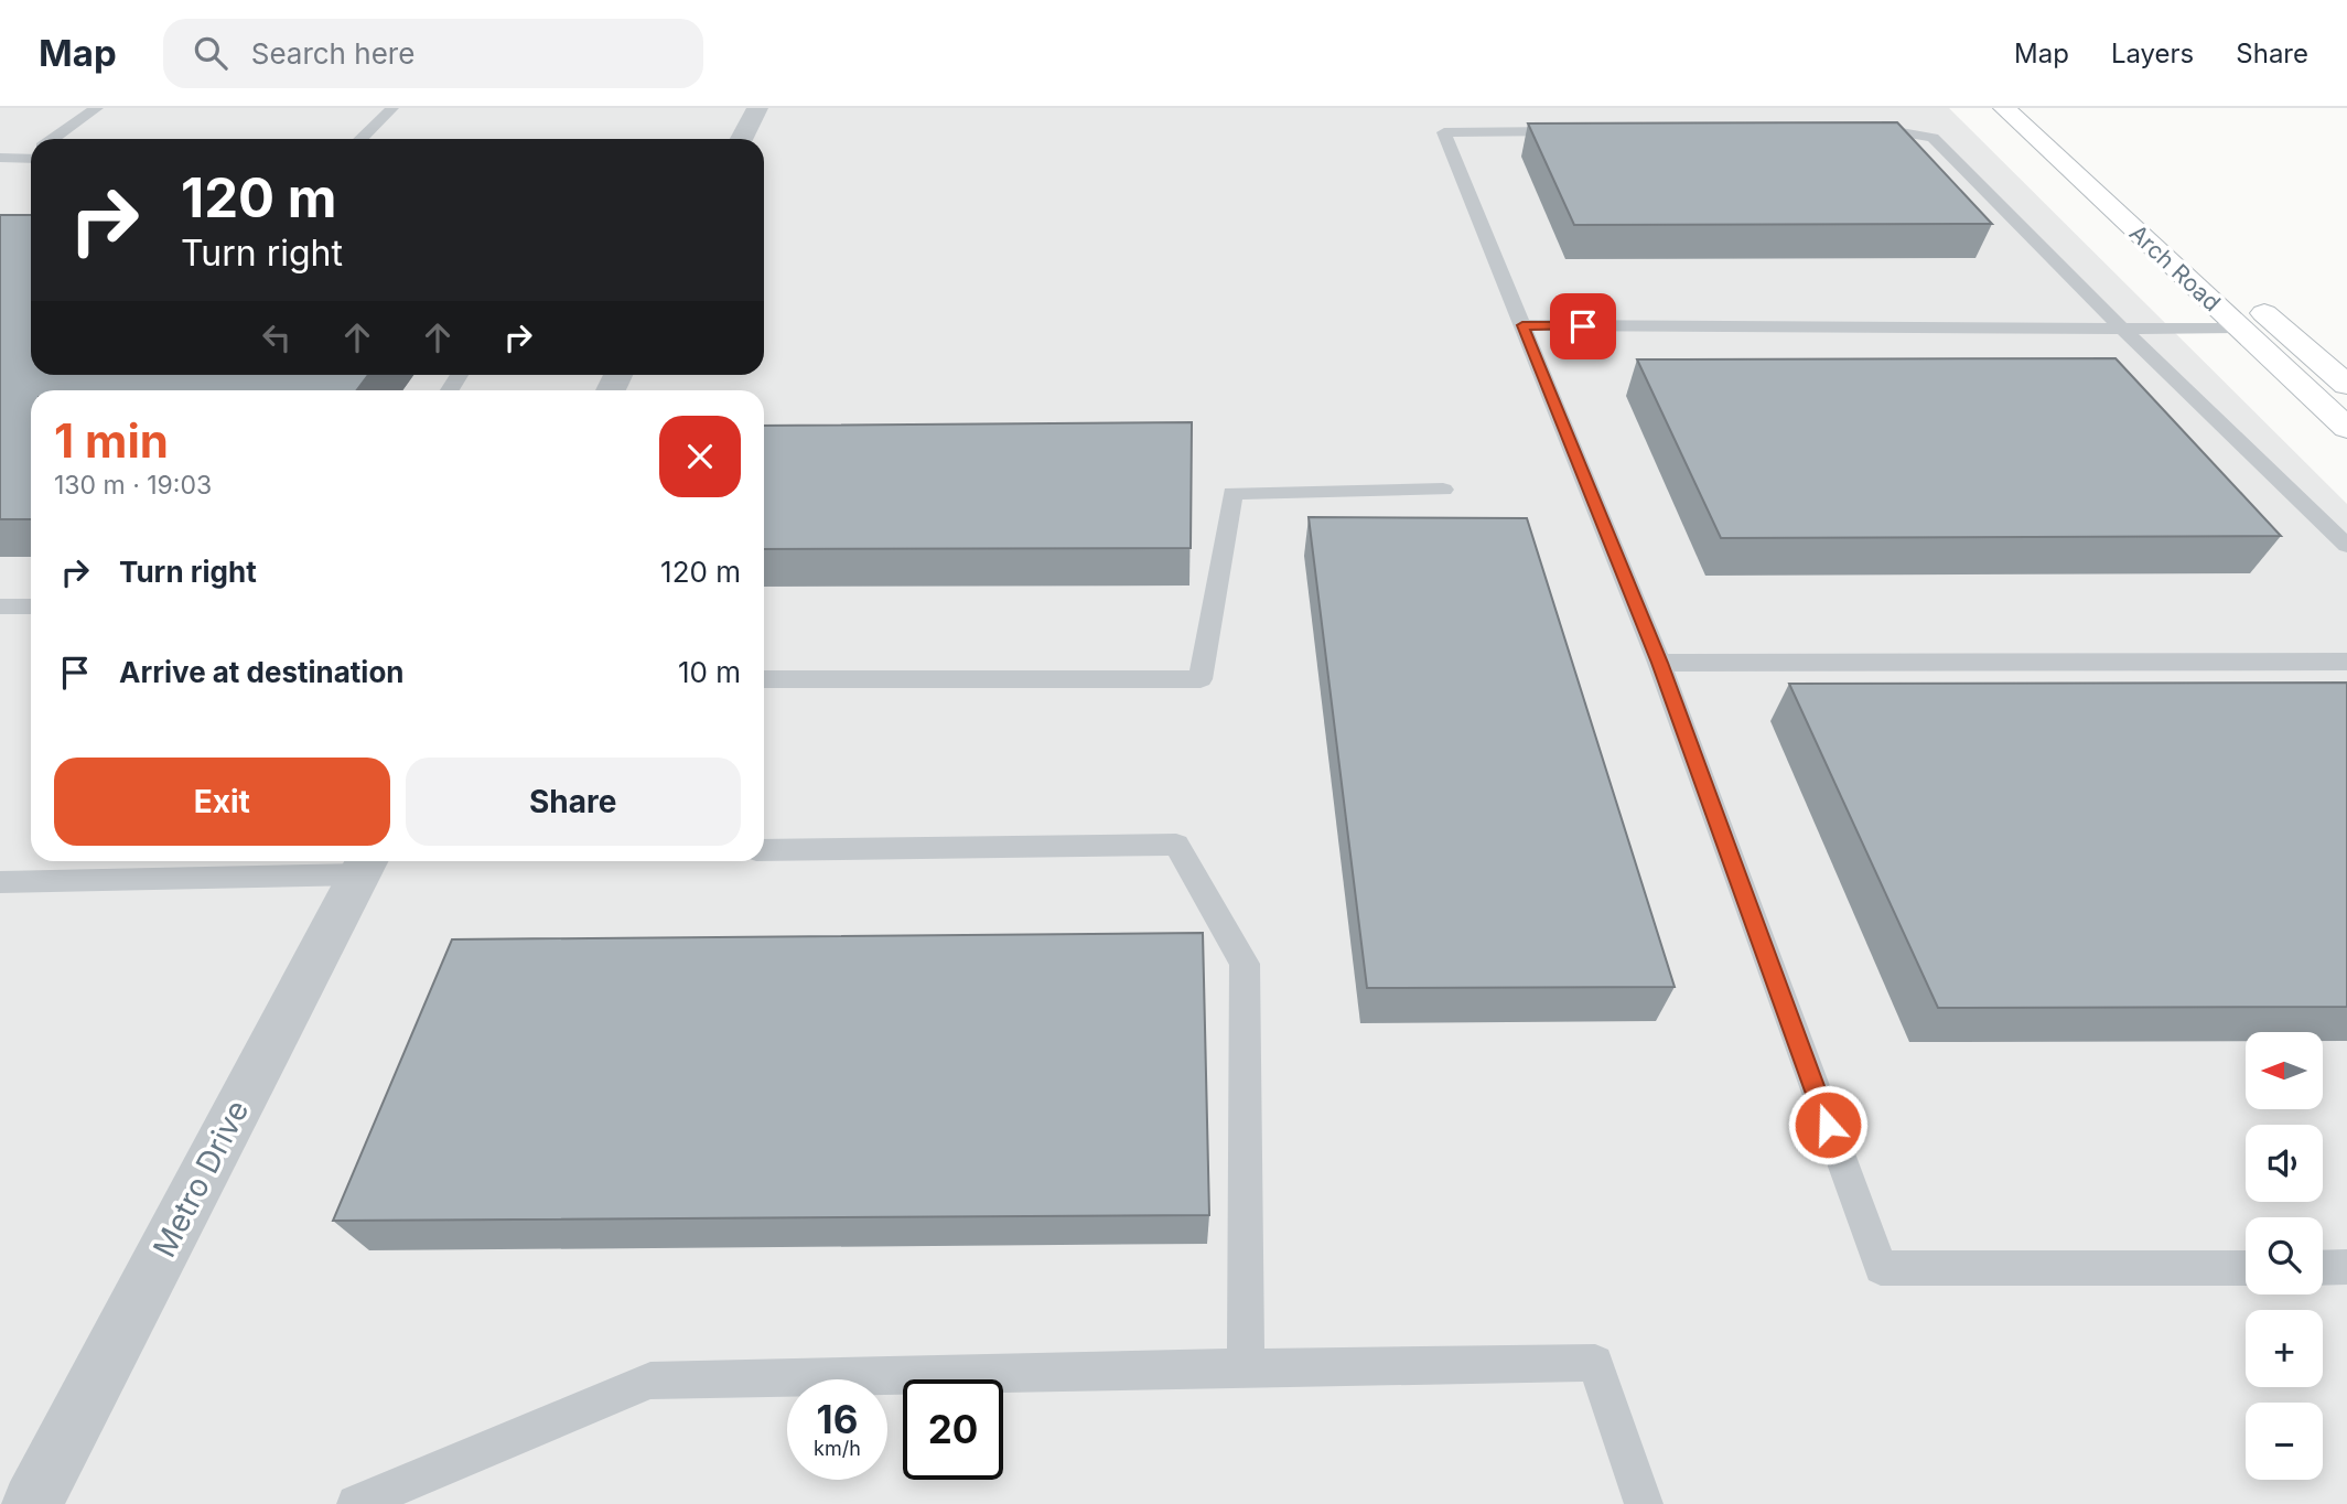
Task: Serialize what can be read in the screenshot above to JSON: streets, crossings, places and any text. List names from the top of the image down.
{
  "streets": {
    "street": ["Arch Road", "Metro Drive"]
  },
  "north": "left",
  "page": {
    "header": "Map",
    "search": "Search here",
    "nav": ["Map", "Layers", "Share"],
    "turn": ["120 m", "Turn right"],
    "heading": ["1 min", "130 m · 19:03"],
    "list": [
      {
        "name": "Turn right",
        "value": "120 m"
      },
      {
        "name": "Arrive at destination",
        "value": "10 m"
      }
    ],
    "buttons": ["Exit", "Share"],
    "map_buttons": ["+", "−"],
    "speed": "16 km/h",
    "limit": "20"
  }
}
